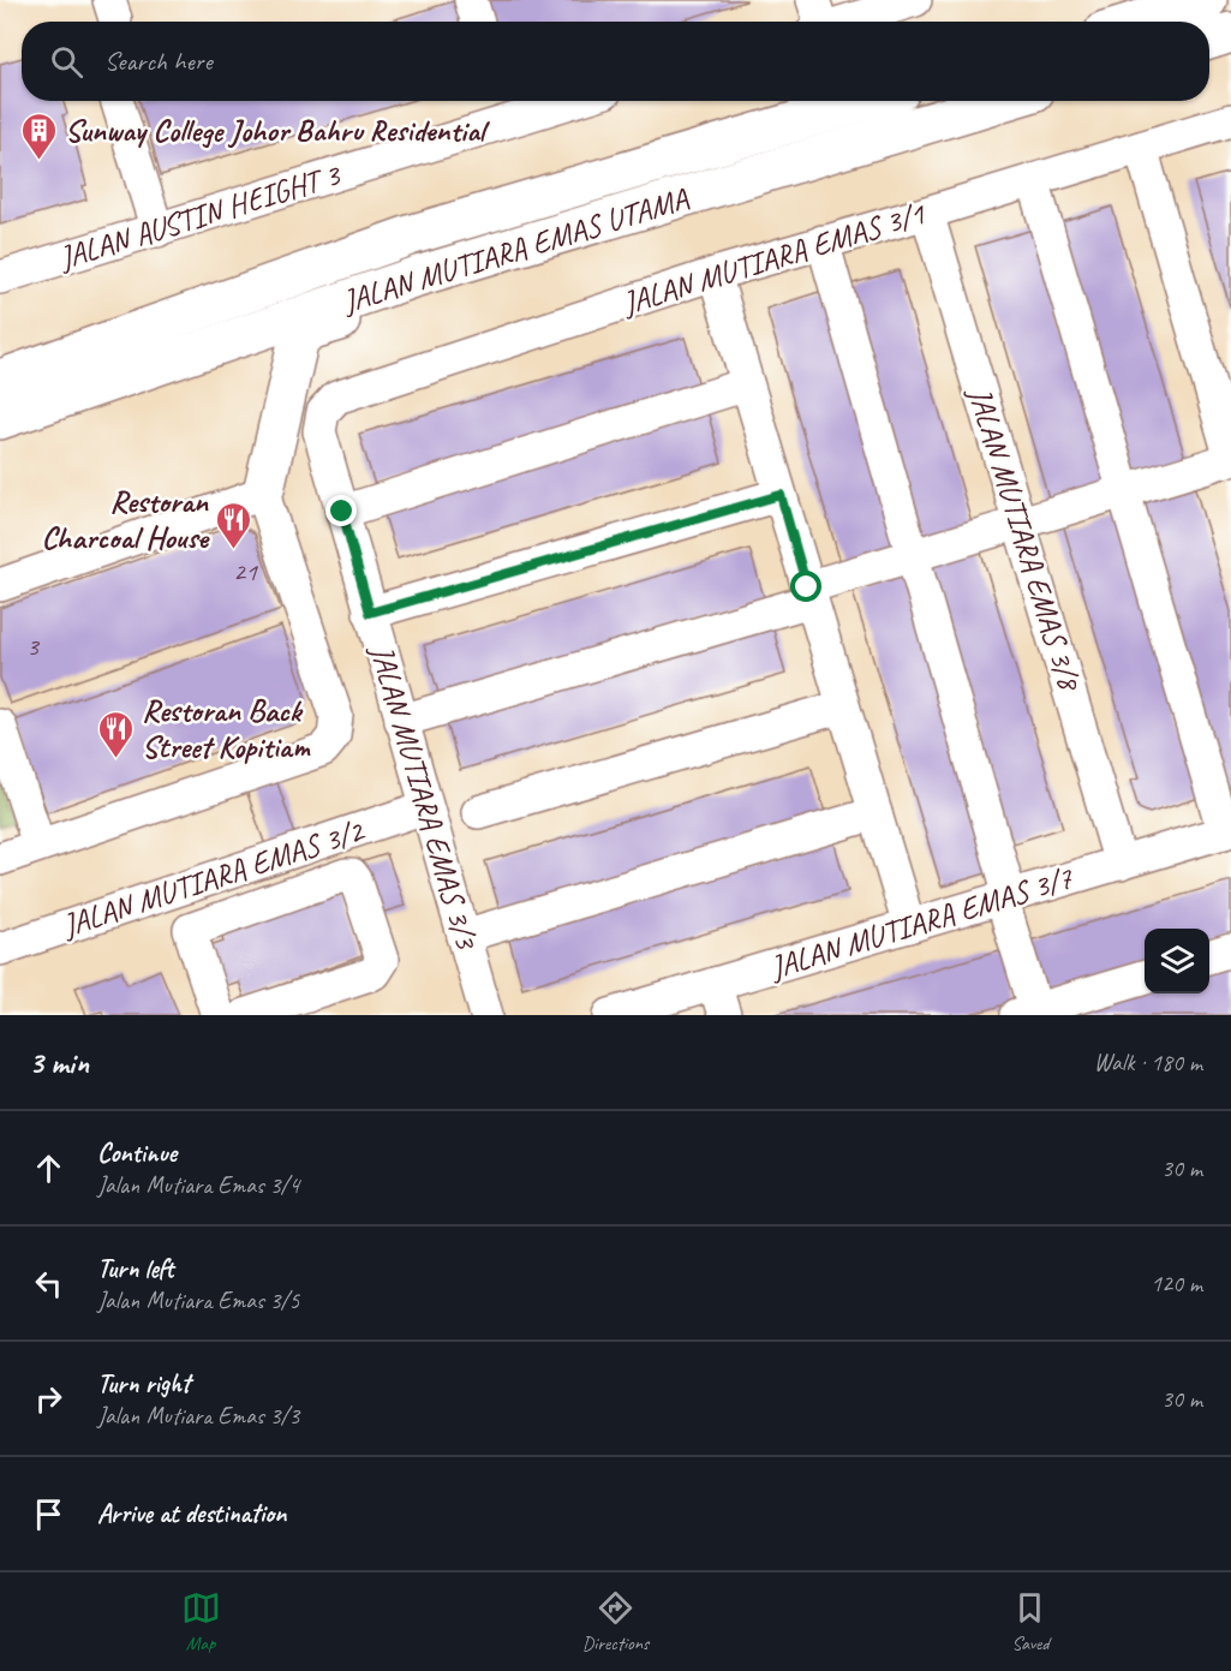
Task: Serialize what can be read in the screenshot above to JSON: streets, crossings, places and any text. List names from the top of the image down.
{
  "streets": {
    "main road": ["JALAN MUTIARA EMAS UTAMA"],
    "street": [
      "JALAN AUSTIN HEIGHT 3",
      "JALAN MUTIARA EMAS 3/1",
      "JALAN MUTIARA EMAS 3/8",
      "JALAN MUTIARA EMAS 3/3",
      "JALAN MUTIARA EMAS 3/2",
      "JALAN MUTIARA EMAS 3/7"
    ]
  },
  "crossings": [
    ["JALAN MUTIARA EMAS 3/1", "JALAN MUTIARA EMAS 3/8"],
    ["JALAN MUTIARA EMAS 3/1", "JALAN MUTIARA EMAS 3/3"],
    ["JALAN MUTIARA EMAS 3/8", "JALAN MUTIARA EMAS 3/7"],
    ["JALAN MUTIARA EMAS 3/3", "JALAN MUTIARA EMAS 3/2"]
  ],
  "places": {
    "building": ["Sunway College Johor Bahru Residential"],
    "restaurant": ["Restoran Charcoal House", "Restoran Back Street Kopitiam"]
  },
  "house_numbers": ["21", "3"],
  "page": {
    "search": "Search here",
    "heading": ["3 min", "Walk · 180 m"],
    "list": [
      ["Continue", "Jalan Mutiara Emas 3/4", "30 m"],
      ["Turn left", "Jalan Mutiara Emas 3/5", "120 m"],
      ["Turn right", "Jalan Mutiara Emas 3/3", "30 m"],
      "Arrive at destination"
    ],
    "nav": ["Map", "Directions", "Saved"]
  }
}
